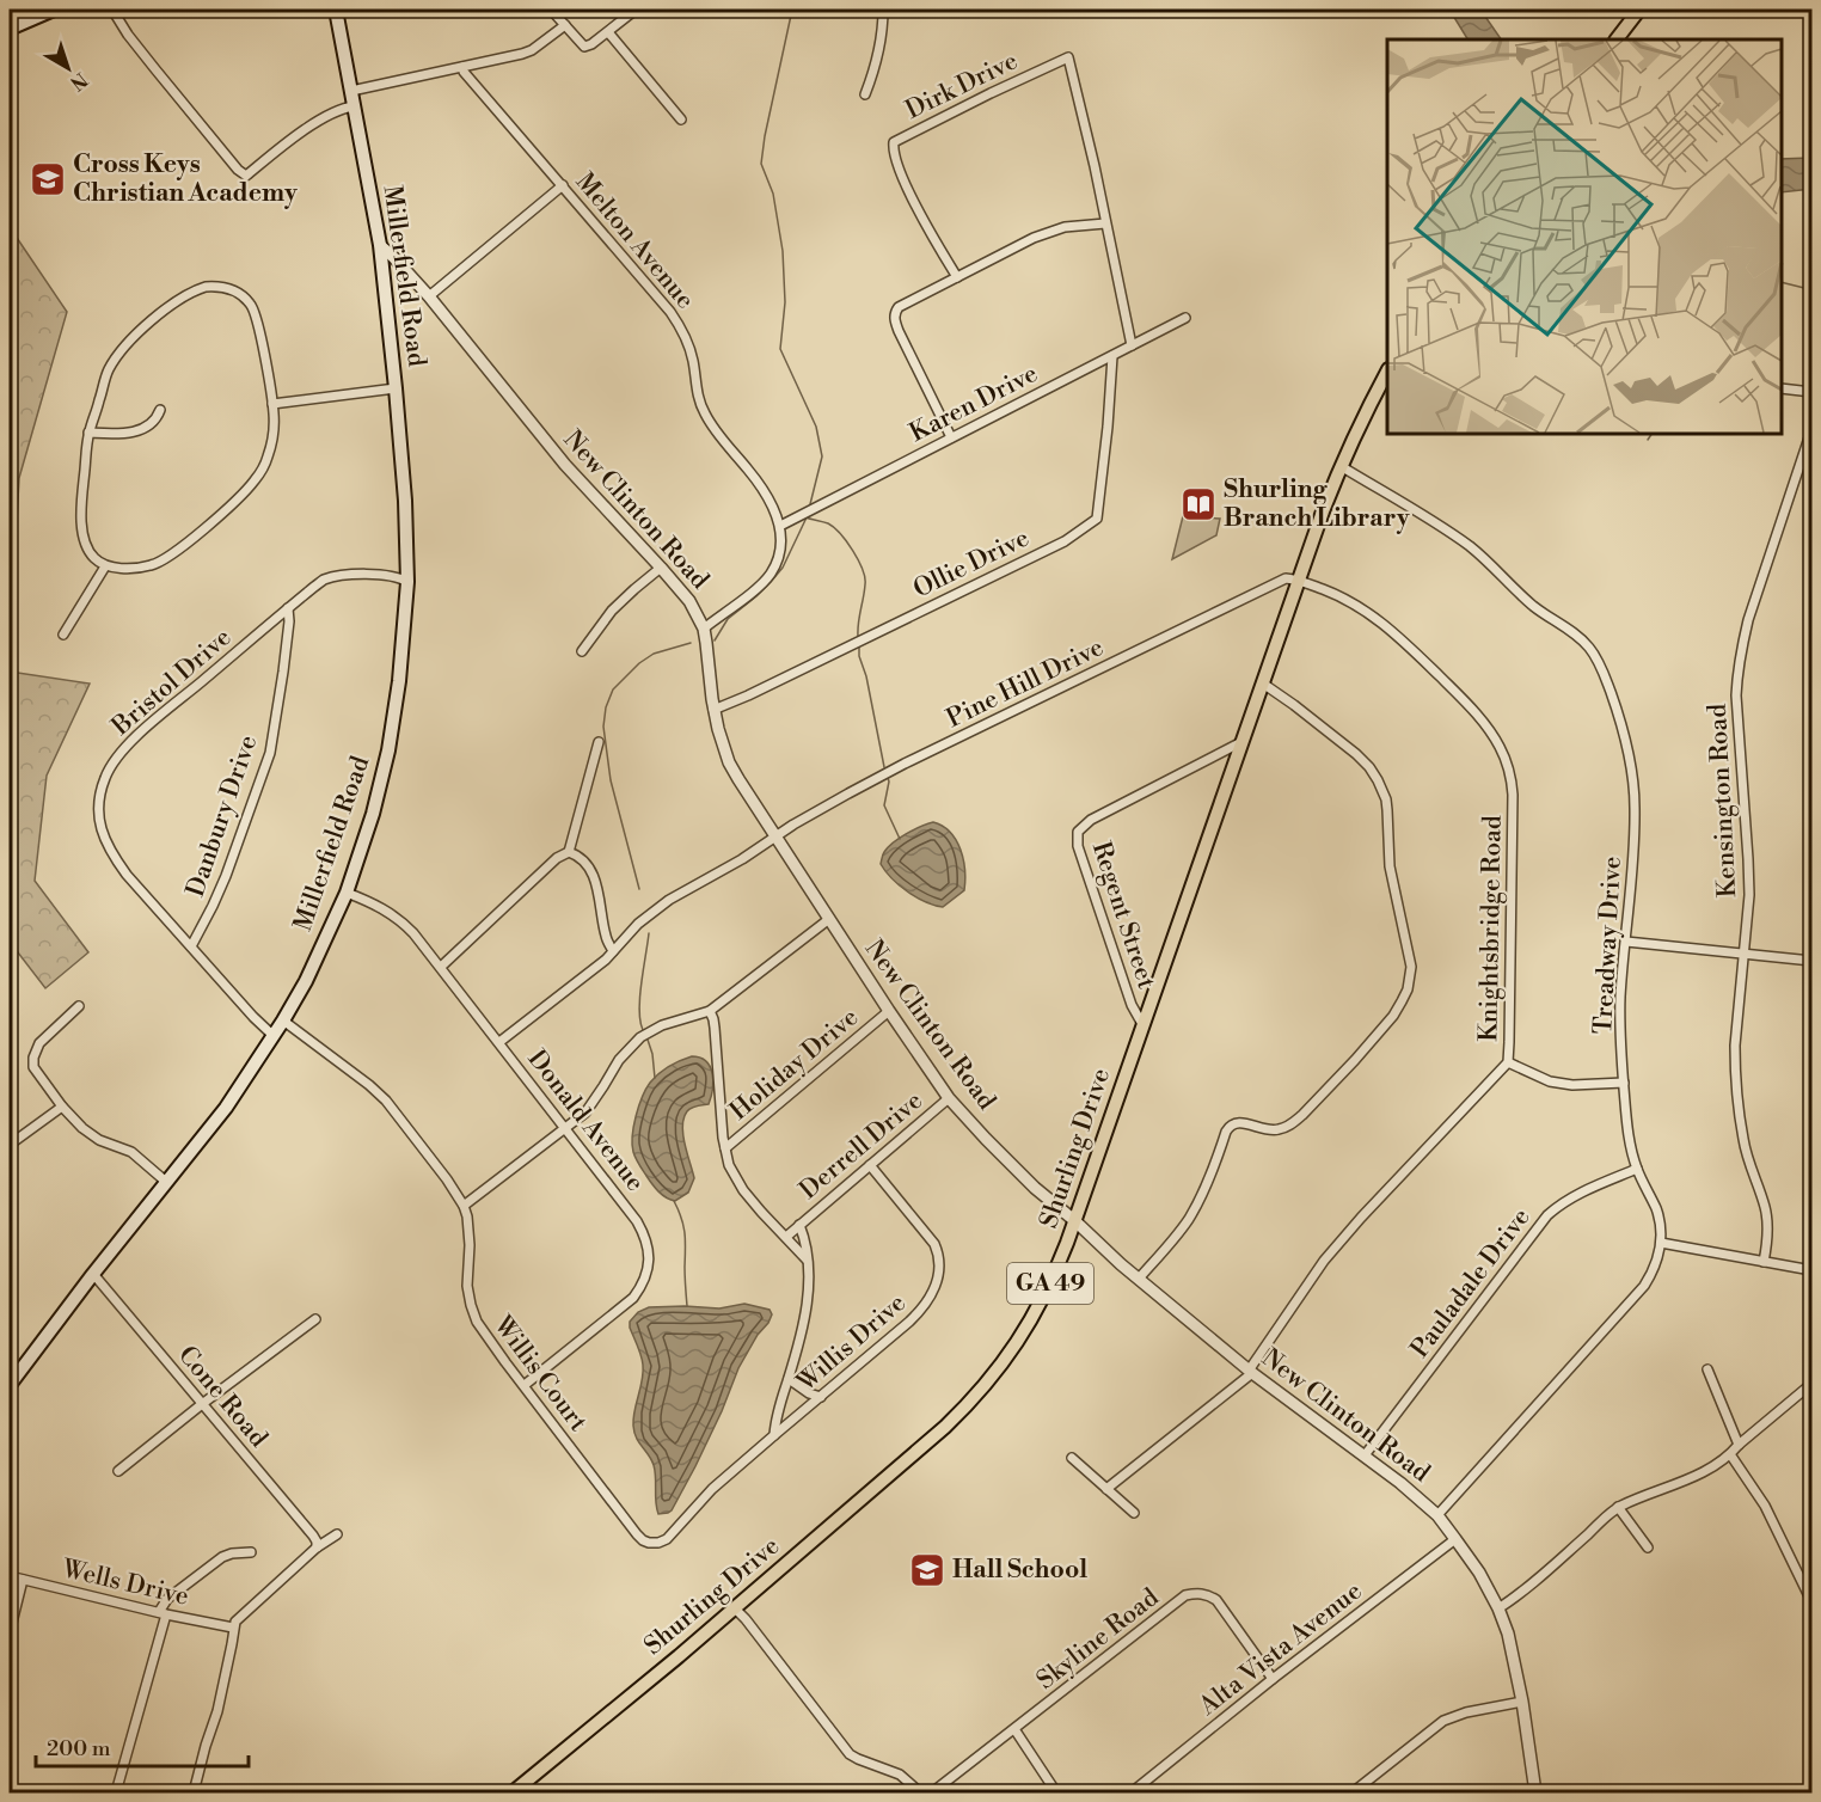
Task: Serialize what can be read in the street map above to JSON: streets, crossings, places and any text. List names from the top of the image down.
{
  "streets": {
    "main road": ["Millerfield Road", "Shurling Drive", "GA 49"],
    "street": [
      "Dirk Drive",
      "Melton Avenue",
      "Karen Drive",
      "New Clinton Road",
      "Ollie Drive",
      "Bristol Drive",
      "Pine Hill Drive",
      "Kensington Road",
      "Danbury Drive",
      "Regent Street",
      "Knightsbridge Road",
      "Treadway Drive",
      "Holiday Drive",
      "Donald Avenue",
      "Derrell Drive",
      "Pauladale Drive",
      "Willis Drive",
      "Willis Court",
      "Cone Road",
      "Wells Drive",
      "Skyline Road",
      "Alta Vista Avenue"
    ]
  },
  "crossings": [
    ["Melton Avenue", "Karen Drive"],
    ["Millerfield Road", "New Clinton Road"],
    ["Millerfield Road", "Bristol Drive"],
    ["Millerfield Road", "Donald Avenue"],
    ["Millerfield Road", "Willis Court"],
    ["Millerfield Road", "Cone Road"],
    ["Karen Drive", "Ollie Drive"],
    ["New Clinton Road", "Ollie Drive"],
    ["New Clinton Road", "Pine Hill Drive"],
    ["New Clinton Road", "Knightsbridge Road"],
    ["New Clinton Road", "Treadway Drive"],
    ["New Clinton Road", "Holiday Drive"],
    ["New Clinton Road", "Derrell Drive"],
    ["New Clinton Road", "Shurling Drive"],
    ["New Clinton Road", "Pauladale Drive"],
    ["New Clinton Road", "Alta Vista Avenue"],
    ["Bristol Drive", "Danbury Drive"],
    ["Pine Hill Drive", "Knightsbridge Road"],
    ["Pine Hill Drive", "Donald Avenue"],
    ["Pine Hill Drive", "Shurling Drive"],
    ["Regent Street", "Shurling Drive"],
    ["Knightsbridge Road", "Shurling Drive"],
    ["Treadway Drive", "Shurling Drive"],
    ["Treadway Drive", "Pauladale Drive"],
    ["Donald Avenue", "Willis Court"],
    ["Derrell Drive", "Willis Drive"],
    ["Derrell Drive", "Willis Court"],
    ["Willis Drive", "Willis Court"],
    ["Skyline Road", "Alta Vista Avenue"]
  ],
  "places": {
    "school or university": ["Cross Keys Christian Academy", "Hall School"],
    "library": ["Shurling Branch Library"]
  },
  "scale_bar": "200 m",
  "north": "bottom right"
}
